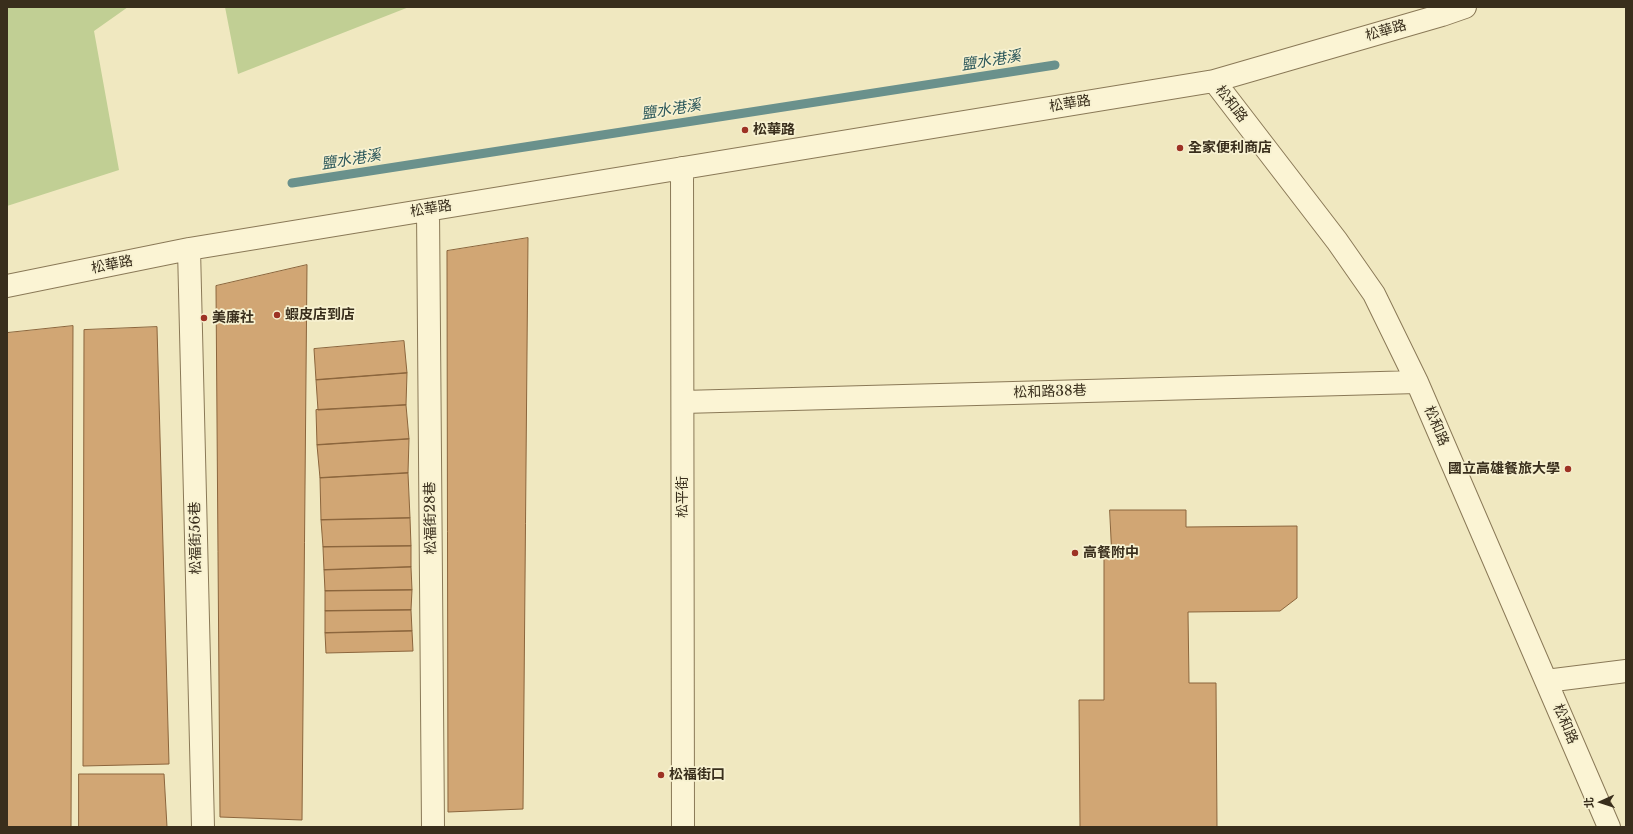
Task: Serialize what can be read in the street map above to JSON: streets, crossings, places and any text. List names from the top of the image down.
{
  "streets": {
    "street": [
      "松華路",
      "松和路",
      "松和路38巷",
      "松平街",
      "松福街28巷",
      "松福街56巷"
    ]
  },
  "crossings": [
    ["松華路", "松和路"],
    ["松華路", "松平街"],
    ["松華路", "松福街28巷"],
    ["松華路", "松福街56巷"],
    ["松和路", "松和路38巷"],
    ["松和路38巷", "松平街"]
  ],
  "water": ["鹽水港溪"],
  "places": [
    "松華路",
    "全家便利商店",
    "蝦皮店到店",
    "美廉社",
    "國立高雄餐旅大學",
    "高餐附中",
    "松福街口"
  ],
  "north": "left"
}
